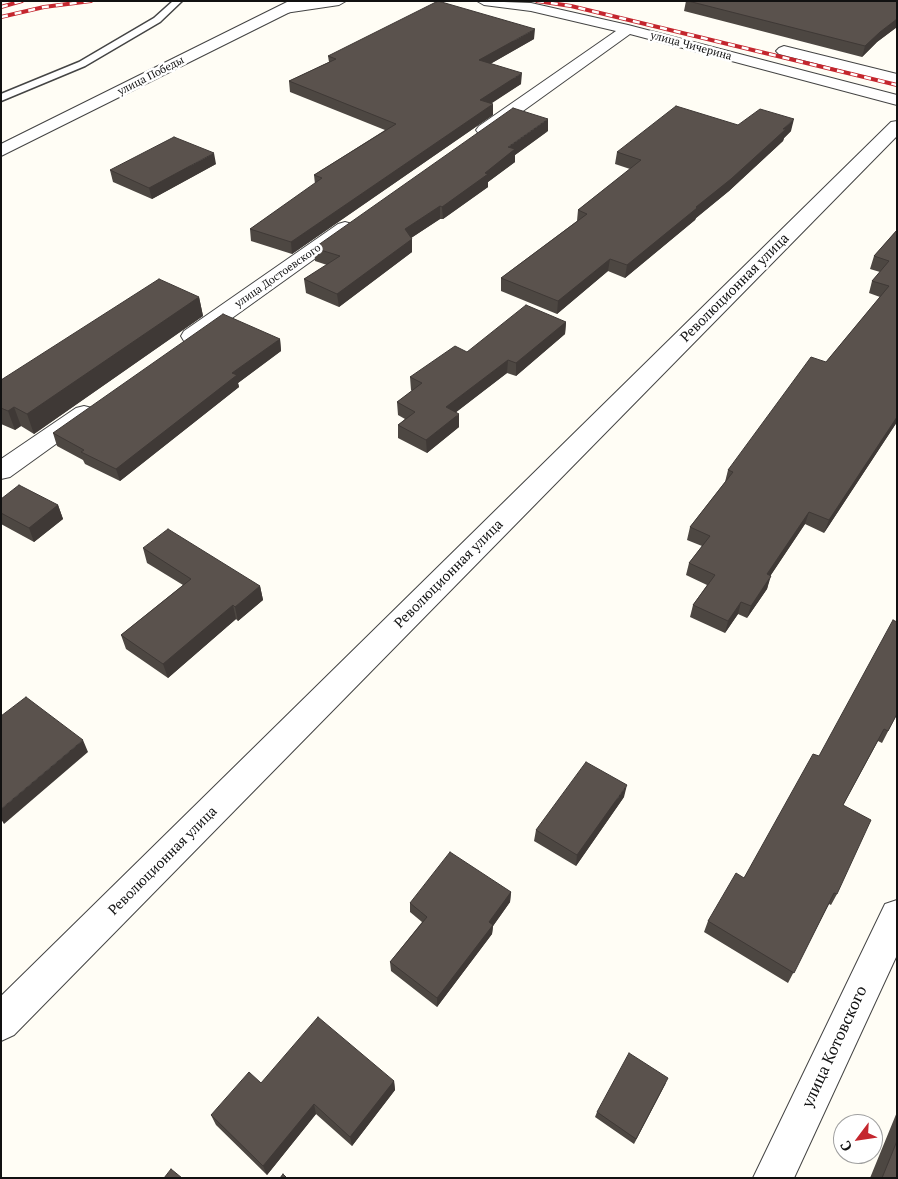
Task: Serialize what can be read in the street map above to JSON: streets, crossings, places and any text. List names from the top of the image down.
{
  "streets": {
    "street": [
      "улица Чичерина",
      "улица Победы",
      "улица Достоевского",
      "Революционная улица",
      "улица Котовского"
    ]
  },
  "north": "bottom left"
}
